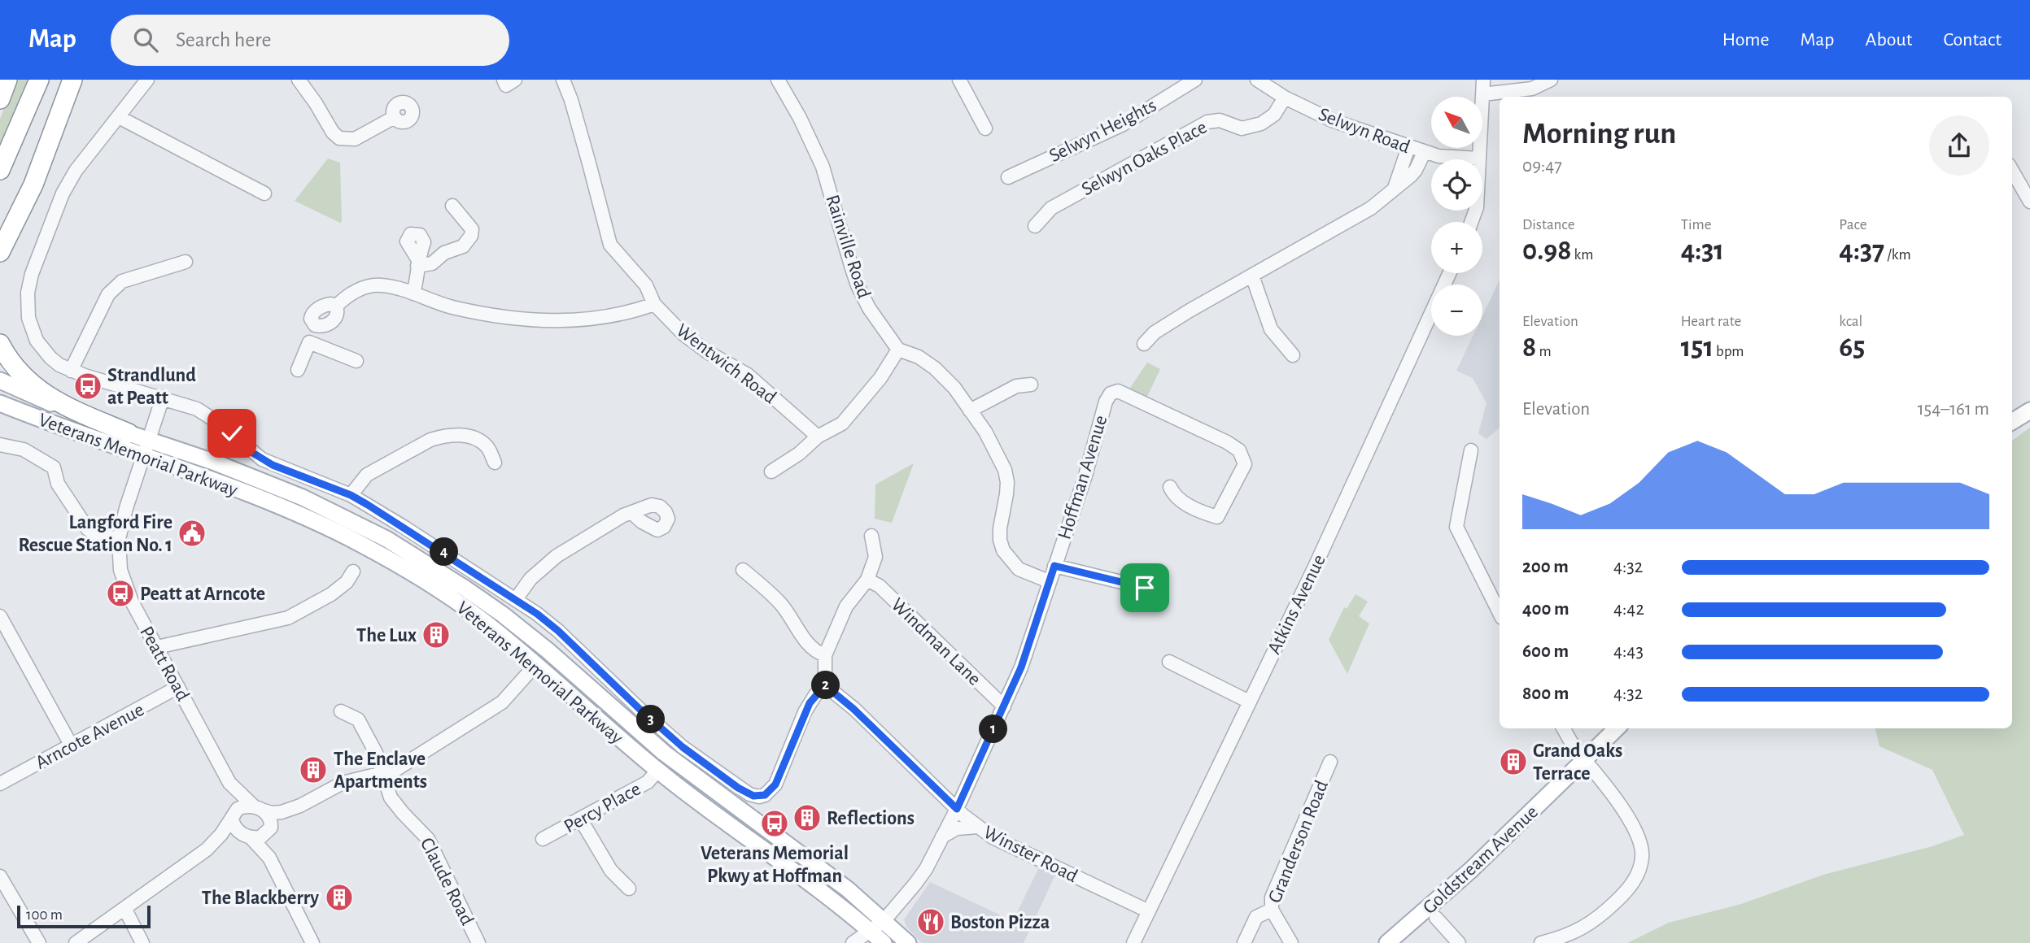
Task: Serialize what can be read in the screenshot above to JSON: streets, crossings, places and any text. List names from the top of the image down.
{
  "streets": {
    "main road": ["Veterans Memorial Parkway", "Goldstream Avenue"],
    "street": [
      "Selwyn Heights",
      "Selwyn Road",
      "Selwyn Oaks Place",
      "Rainville Road",
      "Wentwich Road",
      "Hoffman Avenue",
      "Atkins Avenue",
      "Windman Lane",
      "Peatt Road",
      "Arncote Avenue",
      "Percy Place",
      "Granderson Road",
      "Winster Road",
      "Claude Road"
    ]
  },
  "crossings": [
    ["Selwyn Road", "Selwyn Oaks Place"],
    ["Veterans Memorial Parkway", "Hoffman Avenue"],
    ["Veterans Memorial Parkway", "Peatt Road"],
    ["Veterans Memorial Parkway", "Percy Place"],
    ["Hoffman Avenue", "Windman Lane"],
    ["Hoffman Avenue", "Winster Road"],
    ["Atkins Avenue", "Winster Road"],
    ["Peatt Road", "Arncote Avenue"]
  ],
  "places": {
    "bus stop": ["Strandlund at Peatt", "Peatt at Arncote", "Veterans Memorial Pkwy at Hoffman"],
    "public building": ["Langford Fire Rescue Station No. 1"],
    "building": [
      "The Lux",
      "Grand Oaks Terrace",
      "The Enclave Apartments",
      "Reflections",
      "The Blackberry"
    ],
    "restaurant": ["Boston Pizza"]
  },
  "scale_bar": "100 m",
  "north": "top left",
  "page": {
    "header": "Map",
    "search": "Search here",
    "nav": [
      "Home",
      "Map",
      "About",
      "Contact"
    ],
    "map_buttons": ["+", "−"],
    "heading": ["Morning run", "09:47"],
    "stats": [
      ["Distance", "0.98 km"],
      ["Time", "4:31"],
      ["Pace", "4:37 /km"],
      ["Elevation", "8 m"],
      ["Heart rate", "151 bpm"],
      ["kcal", "65"]
    ],
    "chart": ["Elevation", "154–161 m"],
    "pins": [
      "4",
      "2",
      "3",
      "1"
    ],
    "list": [
      {
        "name": "200 m",
        "note": "4:32"
      },
      {
        "name": "400 m",
        "note": "4:42"
      },
      {
        "name": "600 m",
        "note": "4:43"
      },
      {
        "name": "800 m",
        "note": "4:32"
      }
    ],
    "scale": "100 m"
  }
}
